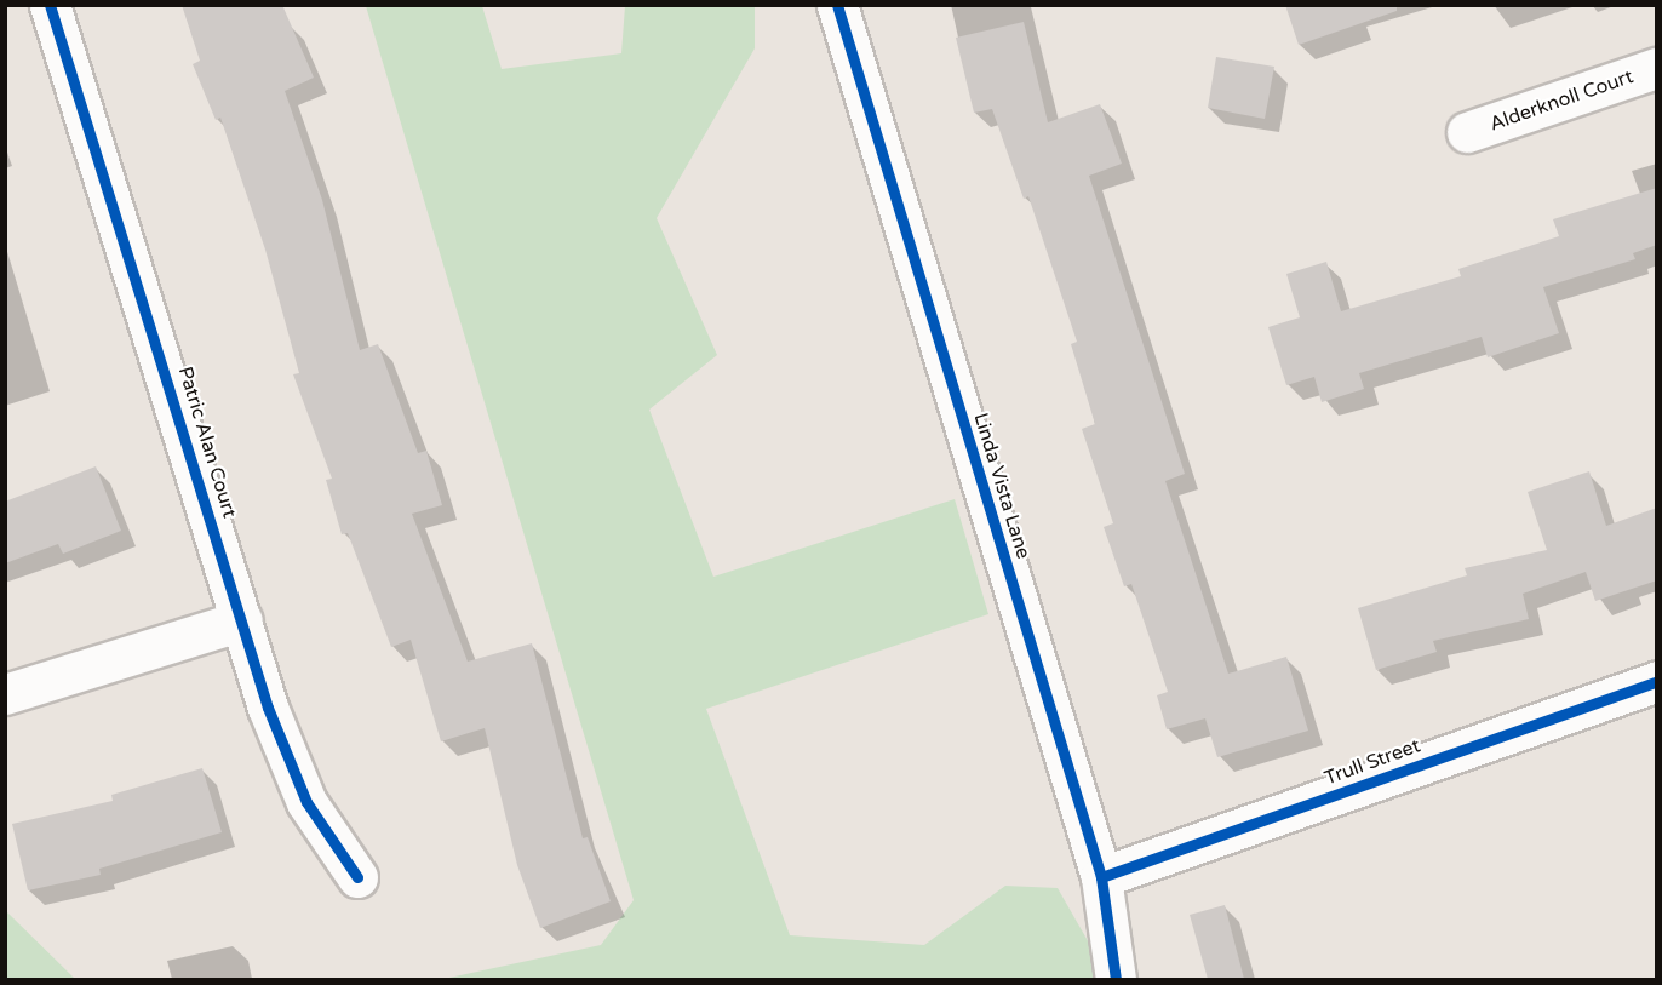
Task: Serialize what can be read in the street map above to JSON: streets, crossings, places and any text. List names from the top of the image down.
{
  "streets": {
    "street": [
      "Alderknoll Court",
      "Patric Alan Court",
      "Linda Vista Lane",
      "Trull Street"
    ]
  },
  "crossings": [
    ["Linda Vista Lane", "Trull Street"]
  ]
}
